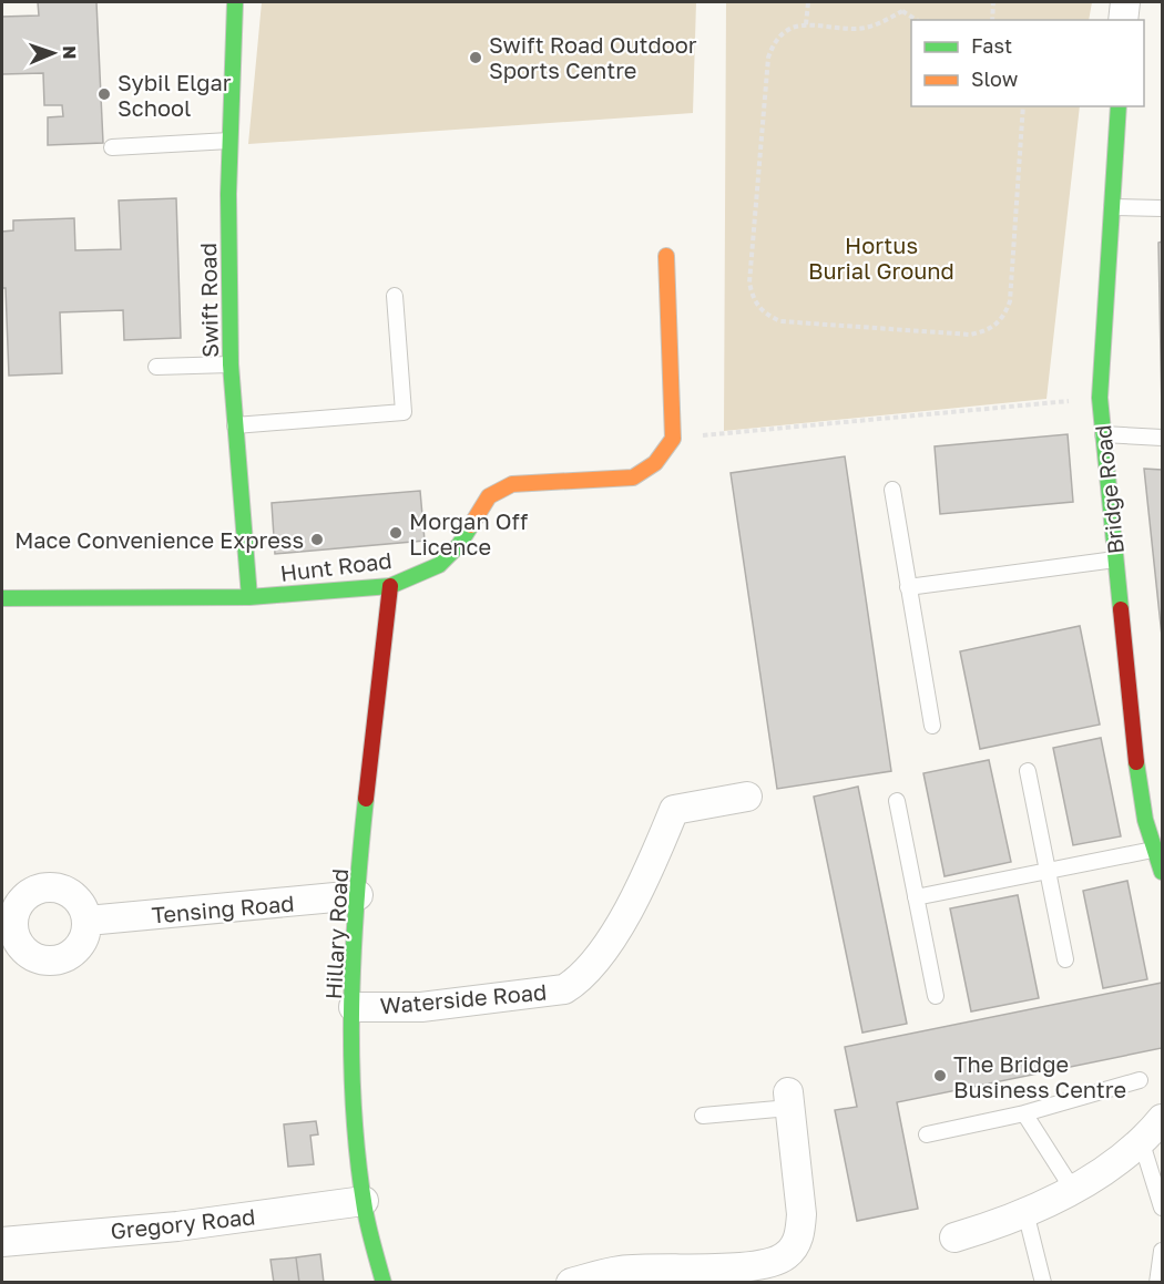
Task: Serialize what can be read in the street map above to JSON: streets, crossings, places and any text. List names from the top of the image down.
{
  "streets": {
    "street": [
      "Swift Road",
      "Bridge Road",
      "Hunt Road",
      "Tensing Road",
      "Hillary Road",
      "Waterside Road",
      "Gregory Road"
    ]
  },
  "crossings": [
    ["Swift Road", "Hunt Road"],
    ["Hunt Road", "Hillary Road"],
    ["Tensing Road", "Hillary Road"],
    ["Hillary Road", "Waterside Road"],
    ["Hillary Road", "Gregory Road"]
  ],
  "parks": ["Hortus Burial Ground"],
  "places": [
    "Swift Road Outdoor Sports Centre",
    "Sybil Elgar School",
    "Morgan Off Licence",
    "Mace Convenience Express",
    "The Bridge Business Centre"
  ],
  "legend": ["Fast", "Slow"],
  "north": "right"
}
